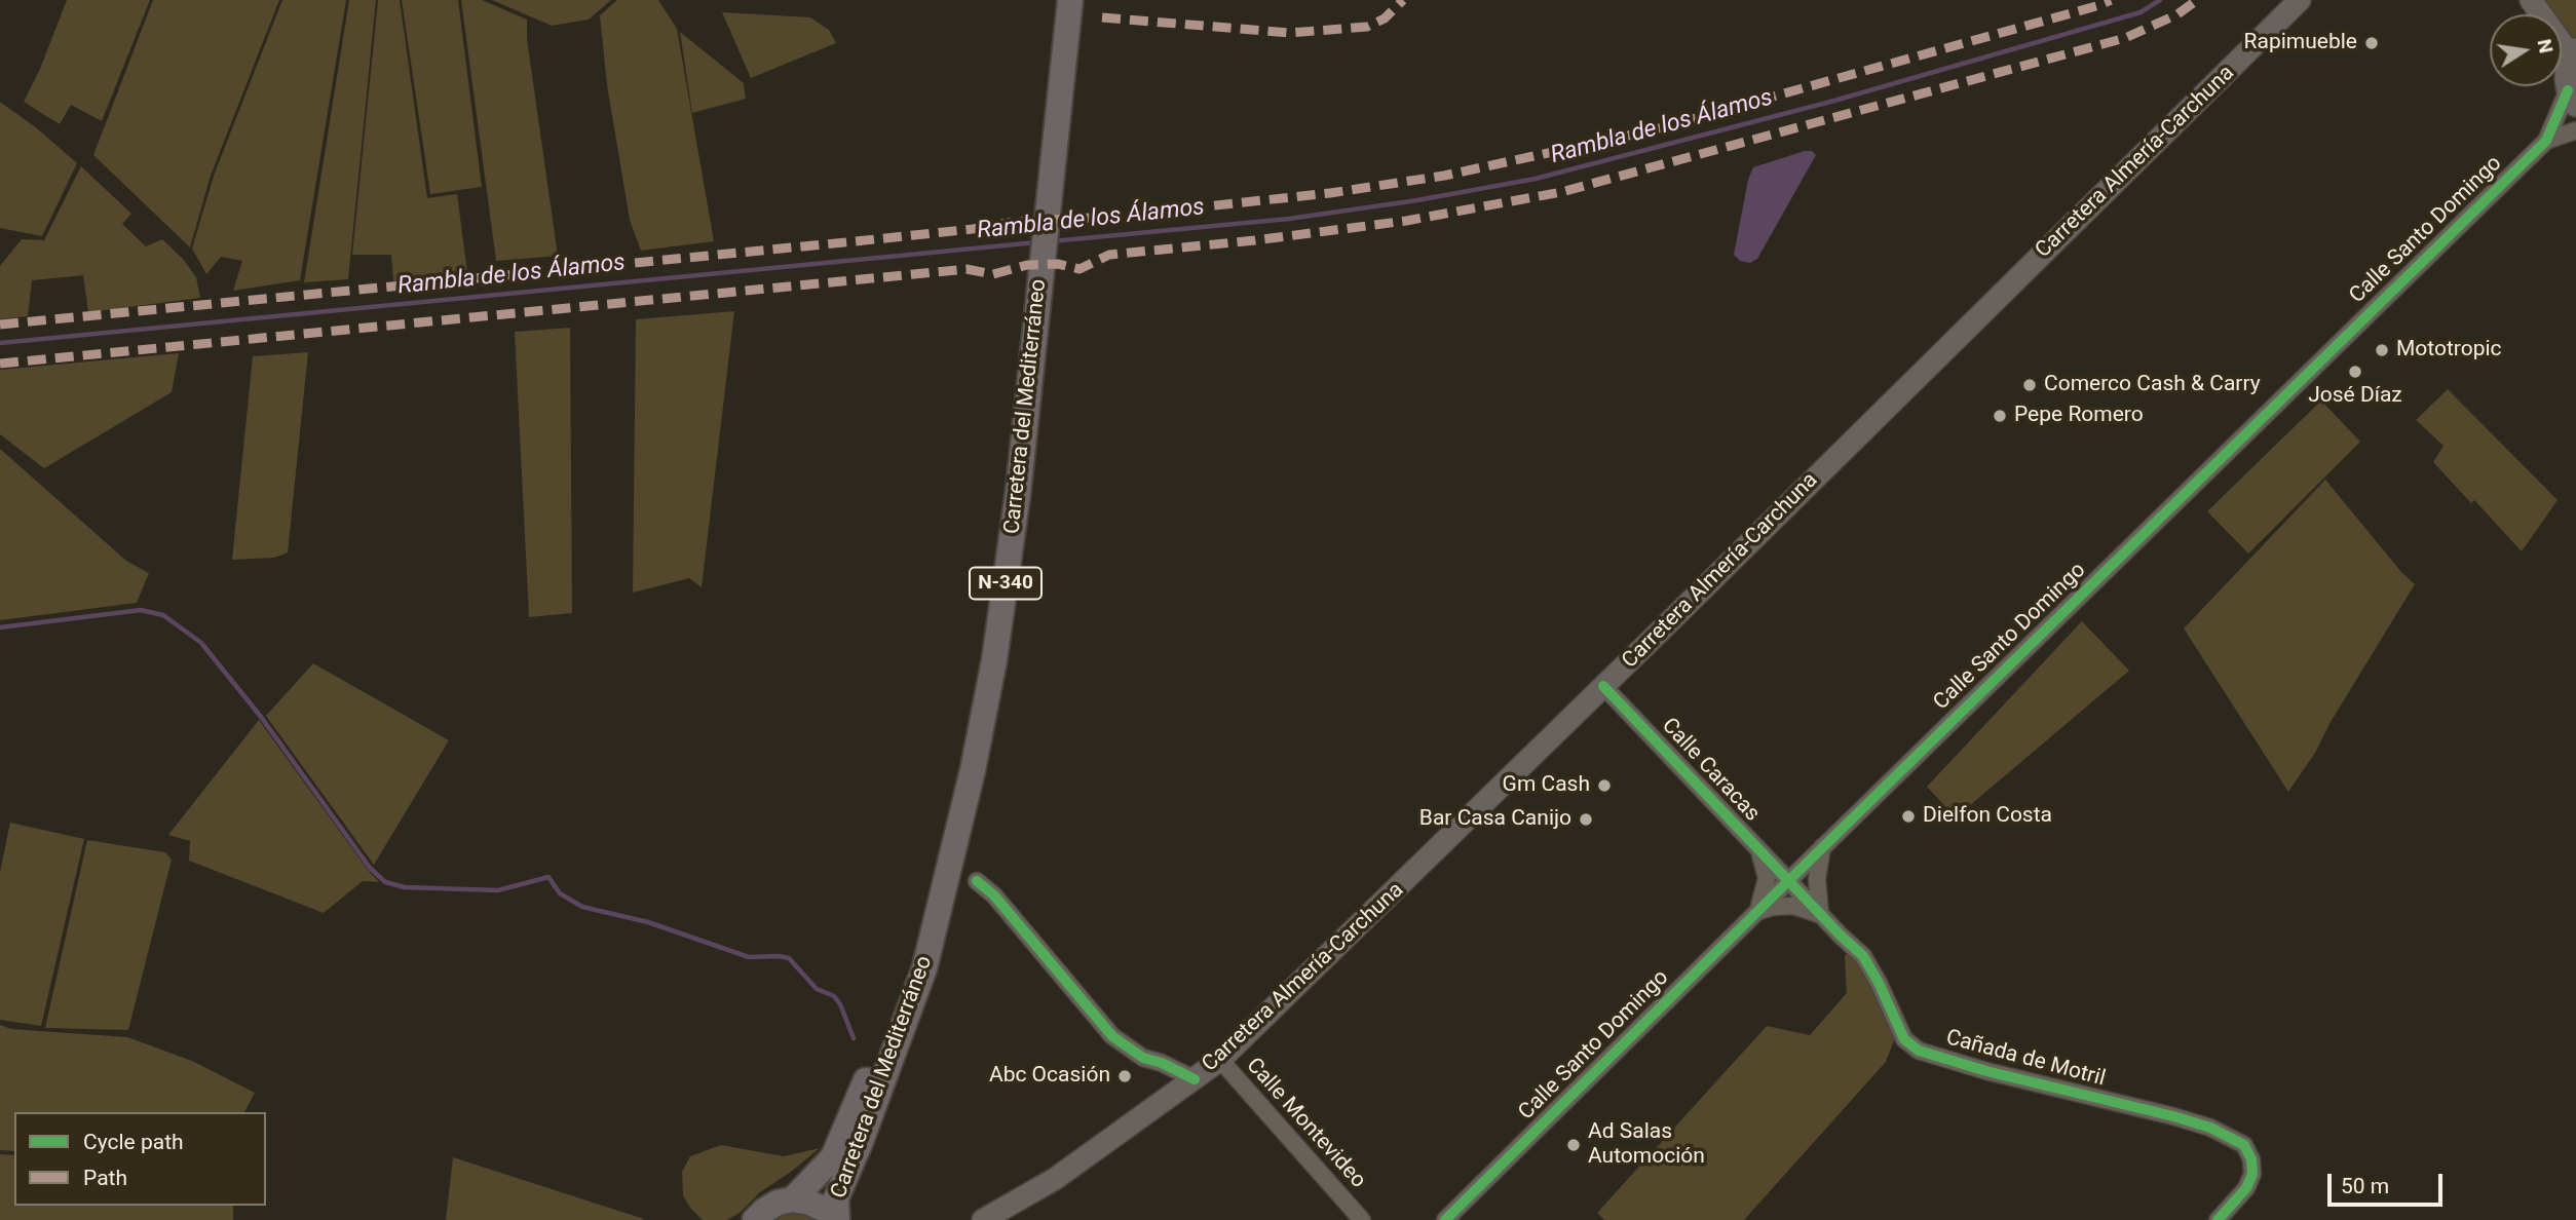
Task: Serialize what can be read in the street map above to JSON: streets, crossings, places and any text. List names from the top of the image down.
{
  "streets": {
    "highway": ["Carretera del Mediterráneo", "N-340"],
    "main road": ["Carretera Almería-Carchuna"],
    "street": [
      "Calle Santo Domingo",
      "Calle Caracas",
      "Cañada de Motril",
      "Calle Montevideo"
    ]
  },
  "crossings": [
    ["Carretera Almería-Carchuna", "Calle Caracas"],
    ["Carretera Almería-Carchuna", "Calle Montevideo"],
    ["Calle Santo Domingo", "Calle Caracas"],
    ["Calle Santo Domingo", "Cañada de Motril"],
    ["Carretera del Mediterráneo", "N-340"],
    ["Calle Caracas", "Cañada de Motril"]
  ],
  "water": ["Rambla de los Álamos"],
  "places": [
    "Rapimueble",
    "Mototropic",
    "José Díaz",
    "Comerco Cash & Carry",
    "Pepe Romero",
    "Gm Cash",
    "Dielfon Costa",
    "Bar Casa Canijo",
    "Abc Ocasión",
    "Ad Salas Automoción"
  ],
  "legend": ["Cycle path", "Path"],
  "scale_bar": "50 m",
  "north": "right"
}
